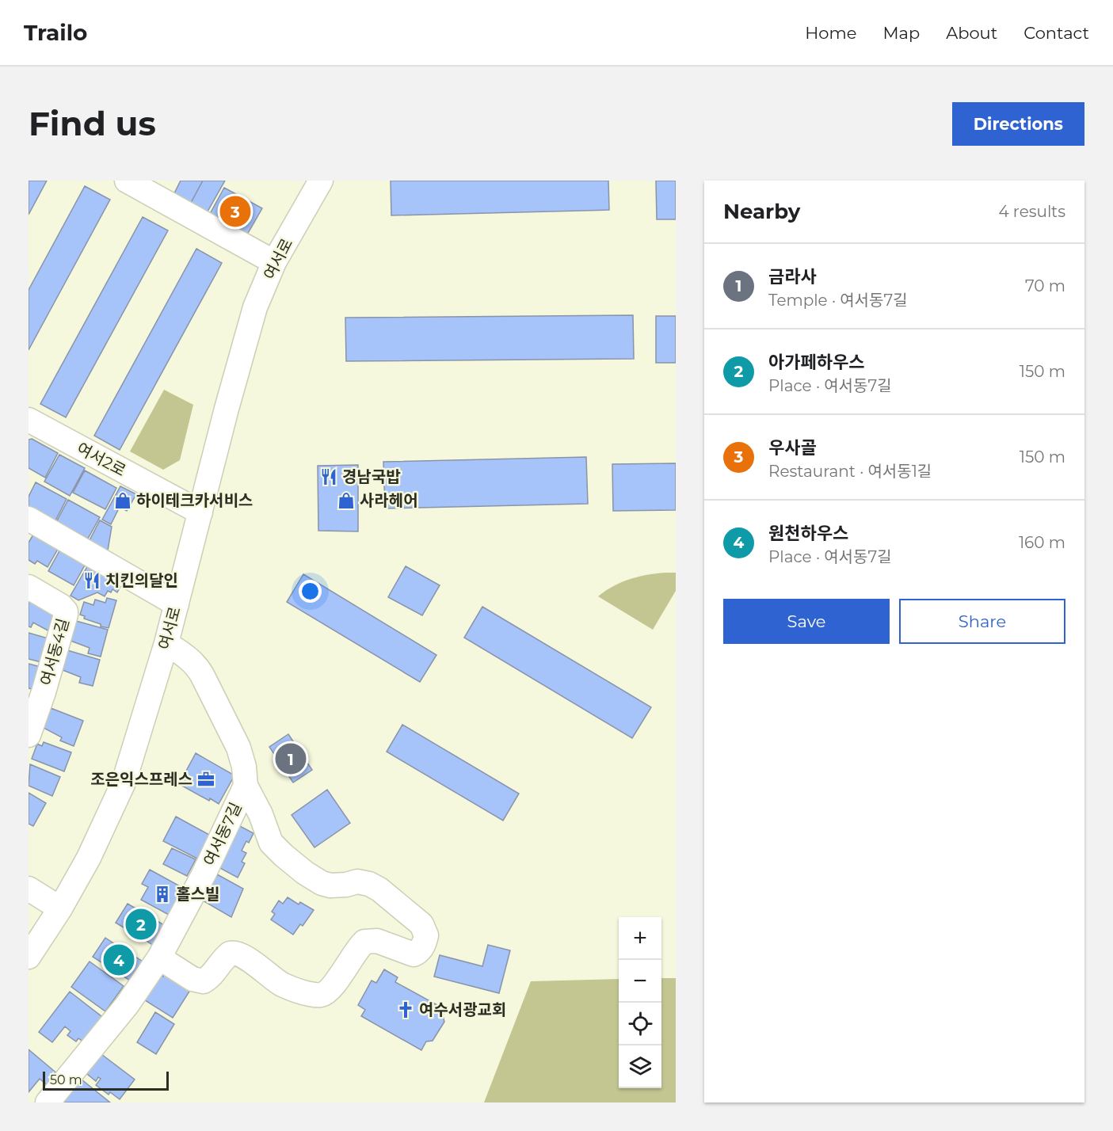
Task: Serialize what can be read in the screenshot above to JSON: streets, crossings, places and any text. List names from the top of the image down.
{
  "streets": {
    "street": [
      "여서로",
      "여서2로",
      "여서동4길",
      "여서동7길"
    ]
  },
  "crossings": [
    ["여서로", "여서2로"],
    ["여서로", "여서동7길"]
  ],
  "places": {
    "restaurant": ["경남국밥", "치킨의달인"],
    "shop": ["하이테크카서비스", "사라헤어"],
    "office": ["조은익스프레스"],
    "building": ["홀스빌"],
    "church": ["여수서광교회"]
  },
  "scale_bar": "50 m",
  "page": {
    "header": "Trailo",
    "nav": [
      "Home",
      "Map",
      "About",
      "Contact"
    ],
    "buttons": [
      "Directions",
      ["Save", "Share"]
    ],
    "title": "Find us",
    "heading": ["Nearby", "4 results"],
    "pins": [
      "3",
      "1",
      "2",
      "4"
    ],
    "list": [
      {
        "mark": "1",
        "name": "금라사",
        "note": "Temple · 여서동7길",
        "value": "70 m"
      },
      {
        "mark": "2",
        "name": "아가페하우스",
        "note": "Place · 여서동7길",
        "value": "150 m"
      },
      {
        "mark": "3",
        "name": "우사골",
        "note": "Restaurant · 여서동1길",
        "value": "150 m"
      },
      {
        "mark": "4",
        "name": "원천하우스",
        "note": "Place · 여서동7길",
        "value": "160 m"
      }
    ],
    "map_buttons": ["+", "−"],
    "scale": "50 m"
  }
}
